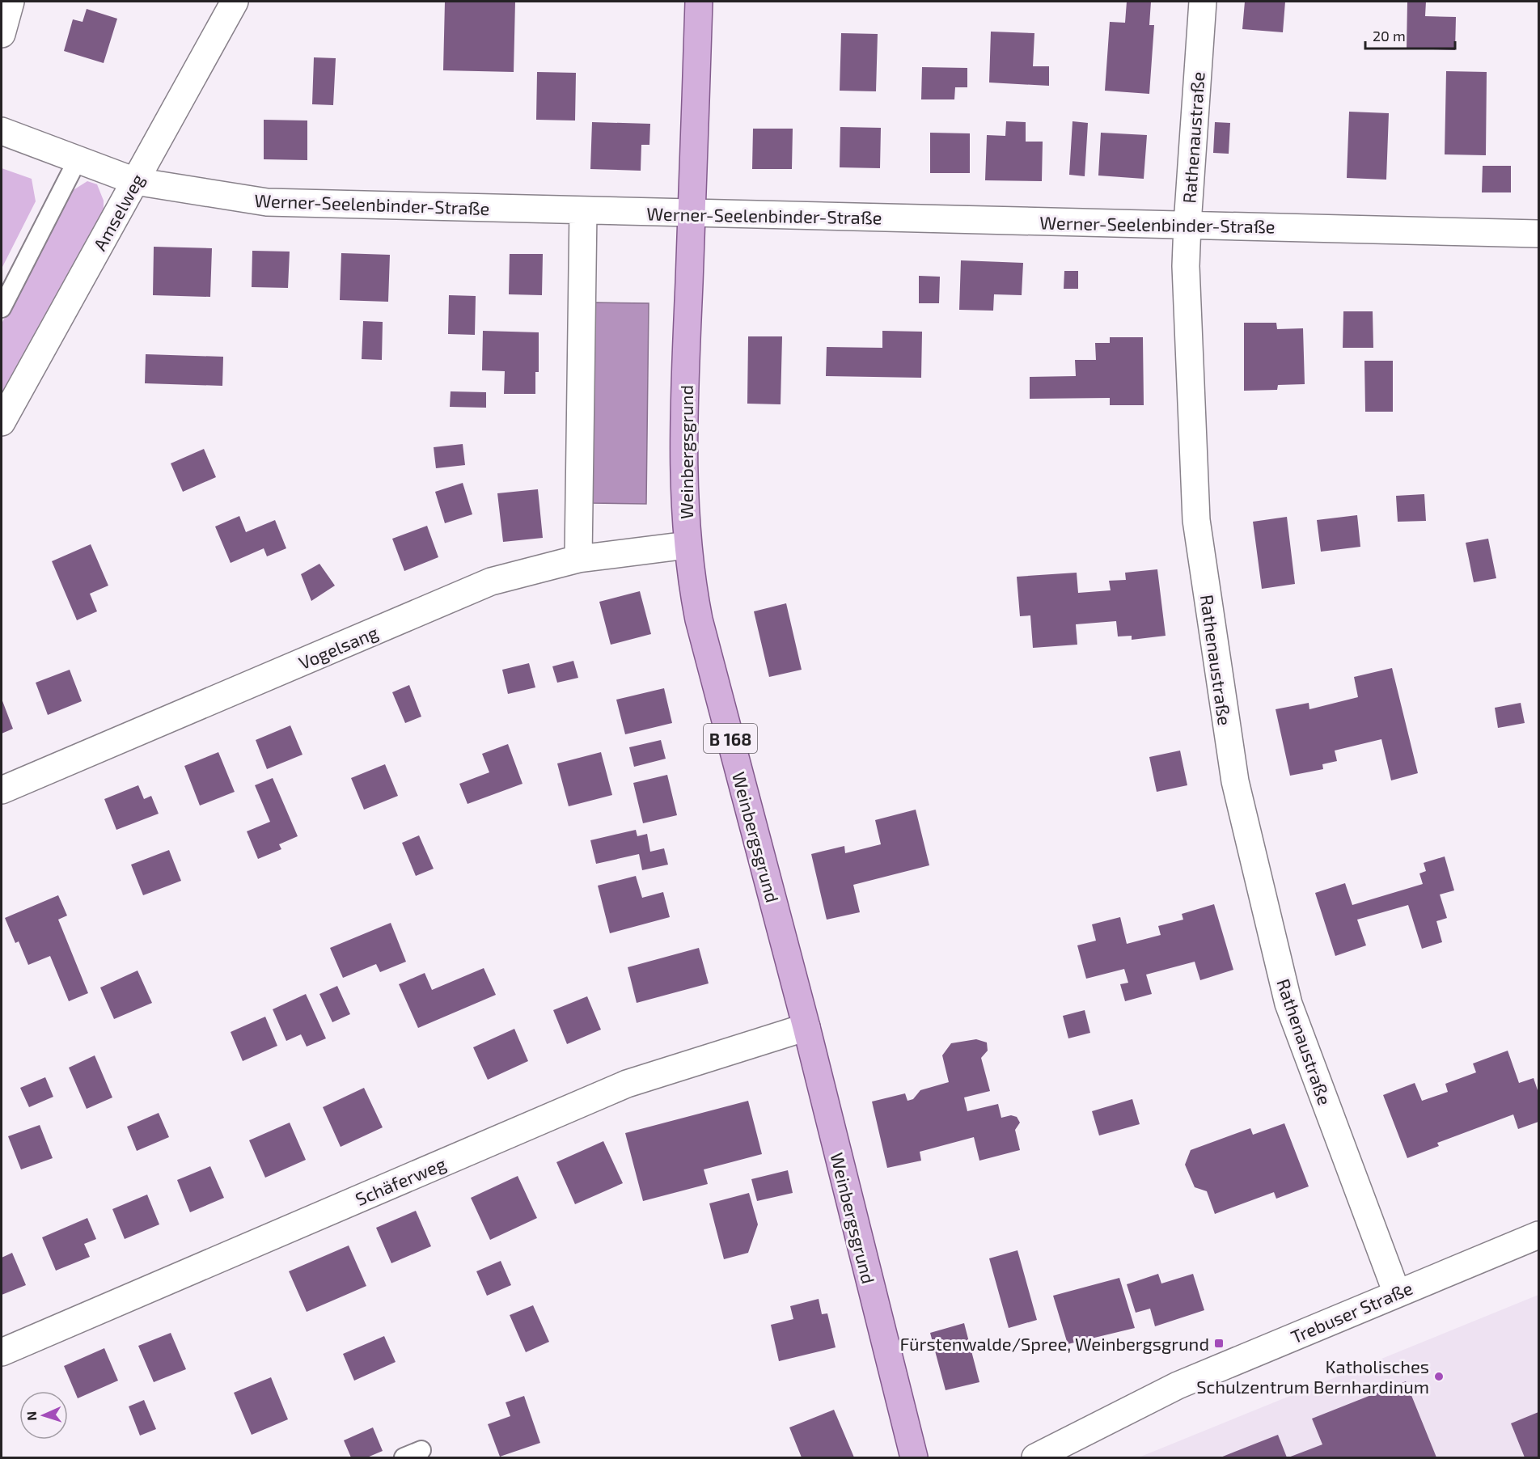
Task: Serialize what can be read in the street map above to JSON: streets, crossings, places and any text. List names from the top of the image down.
{
  "streets": {
    "main road": ["Weinbergsgrund", "B 168"],
    "street": [
      "Rathenaustraße",
      "Werner-Seelenbinder-Straße",
      "Amselweg",
      "Vogelsang",
      "Schäferweg",
      "Trebuser Straße"
    ]
  },
  "crossings": [
    ["Rathenaustraße", "Werner-Seelenbinder-Straße"],
    ["Rathenaustraße", "Trebuser Straße"],
    ["Werner-Seelenbinder-Straße", "Amselweg"],
    ["Werner-Seelenbinder-Straße", "Weinbergsgrund"],
    ["Weinbergsgrund", "Vogelsang"],
    ["Weinbergsgrund", "Schäferweg"]
  ],
  "places": {
    "transit": ["Fürstenwalde/Spree, Weinbergsgrund"],
    "other": ["Katholisches Schulzentrum Bernhardinum"]
  },
  "scale_bar": "20 m",
  "north": "left"
}
